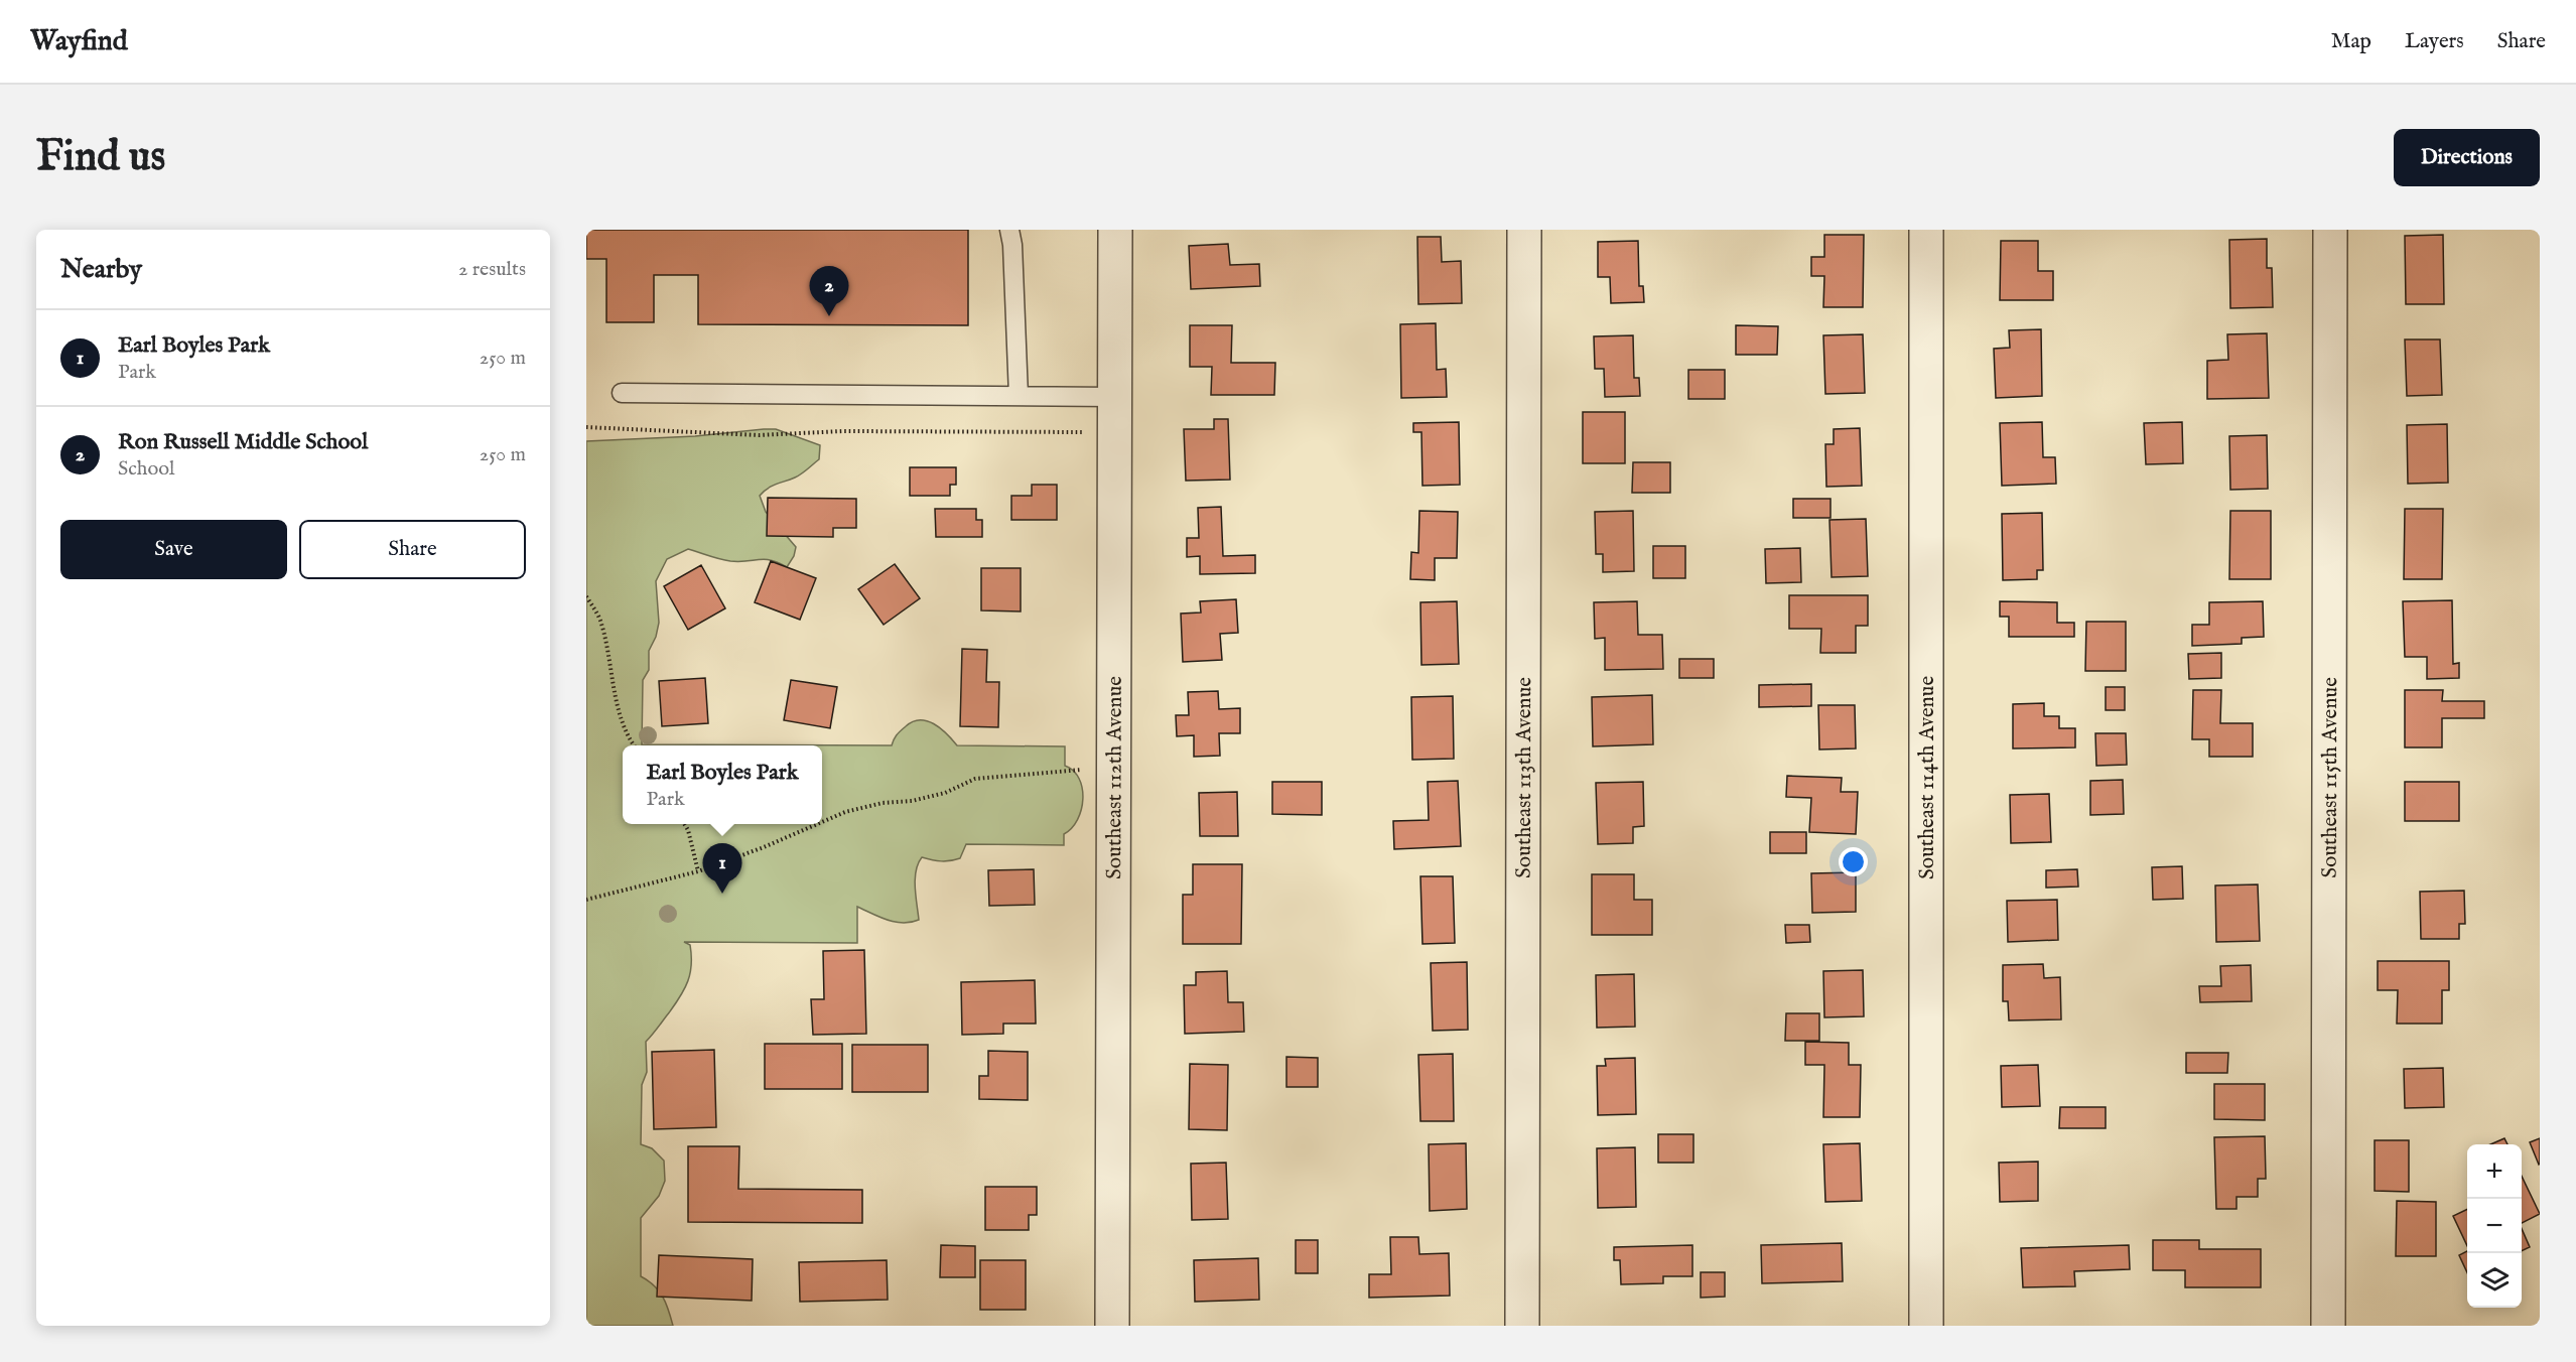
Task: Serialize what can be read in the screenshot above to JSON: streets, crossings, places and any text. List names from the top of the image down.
{
  "streets": {
    "street": [
      "Southeast 112th Avenue",
      "Southeast 113th Avenue",
      "Southeast 114th Avenue",
      "Southeast 115th Avenue"
    ]
  },
  "page": {
    "header": "Wayfind",
    "nav": ["Map", "Layers", "Share"],
    "buttons": [
      "Directions",
      ["Save", "Share"]
    ],
    "title": "Find us",
    "heading": ["Nearby", "2 results"],
    "pins": ["2", "1"],
    "list": [
      {
        "mark": "1",
        "name": "Earl Boyles Park",
        "note": "Park",
        "value": "250 m"
      },
      {
        "mark": "2",
        "name": "Ron Russell Middle School",
        "note": "School",
        "value": "250 m"
      }
    ],
    "popup": ["Earl Boyles Park", "Park"],
    "map_buttons": ["+", "−"]
  }
}
